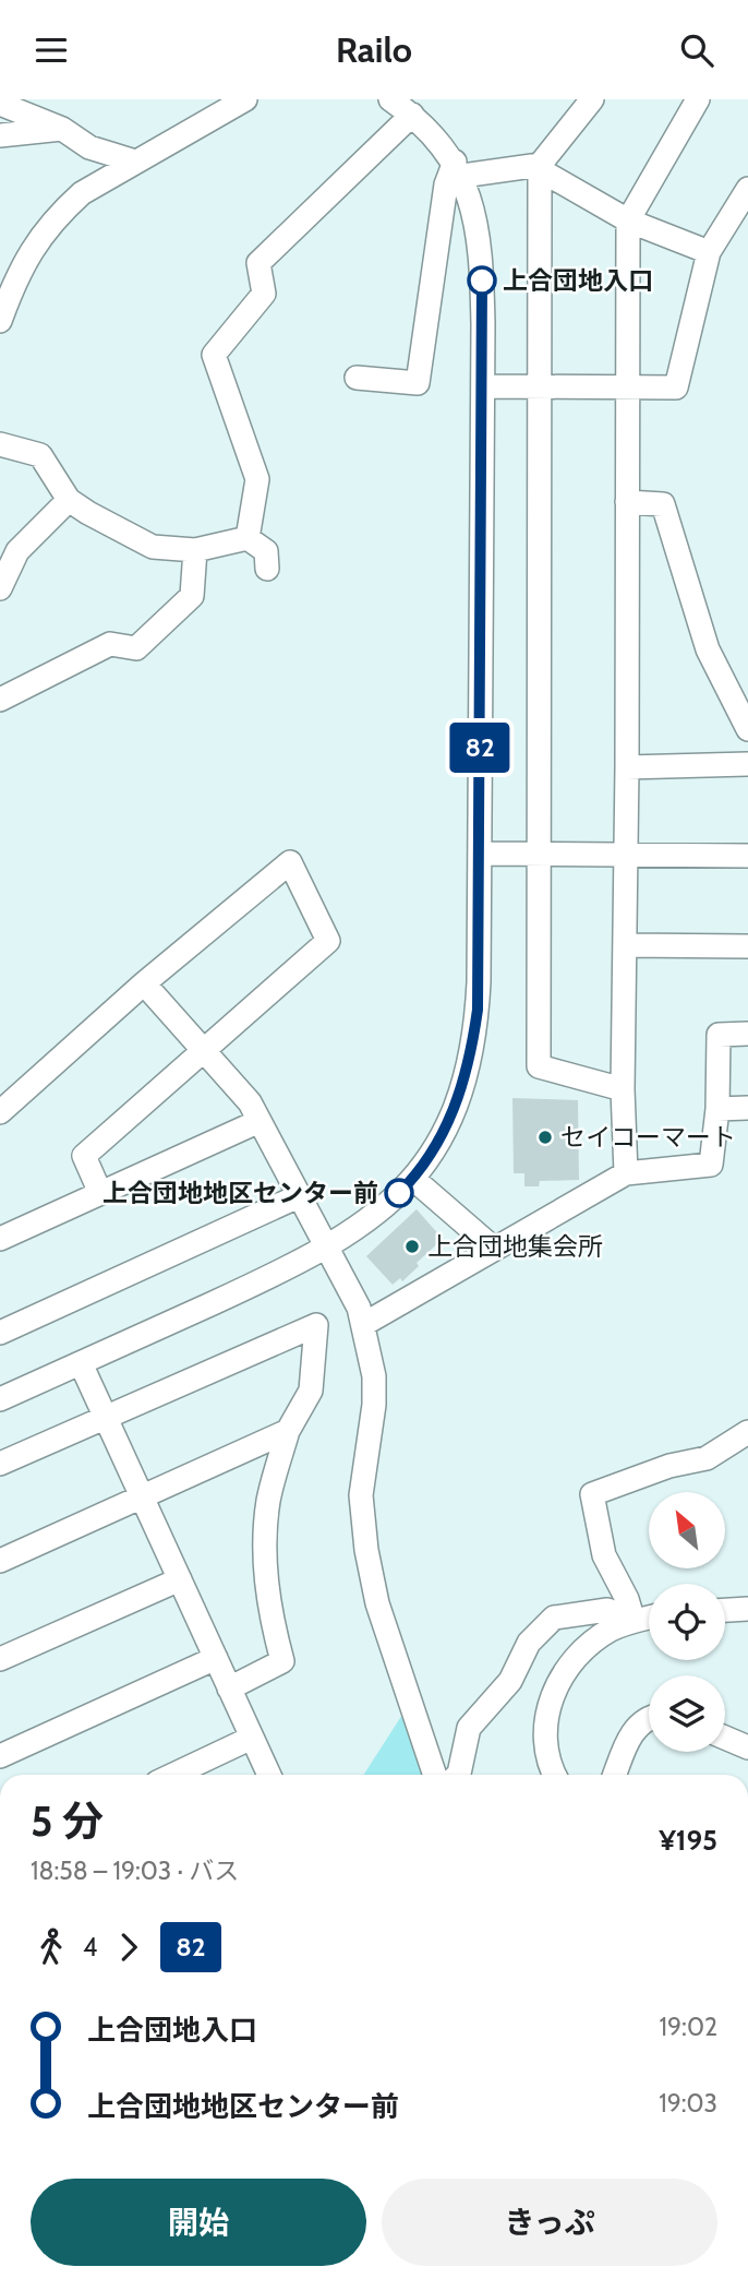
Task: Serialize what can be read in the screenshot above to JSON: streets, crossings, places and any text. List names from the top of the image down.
{
  "places": [
    "上合団地入口",
    "セイコーマート",
    "上合団地地区センター前",
    "上合団地集会所"
  ],
  "lines": ["bus line 82"],
  "north": "top left",
  "page": {
    "header": "Railo",
    "on_map": "82",
    "heading": ["5 分", "18:58 – 19:03 · バス", "¥195"],
    "legs": ["4", "82"],
    "list": [
      {
        "name": "上合団地入口",
        "value": "19:02"
      },
      {
        "name": "上合団地地区センター前",
        "value": "19:03"
      }
    ],
    "buttons": ["開始", "きっぷ"]
  }
}
